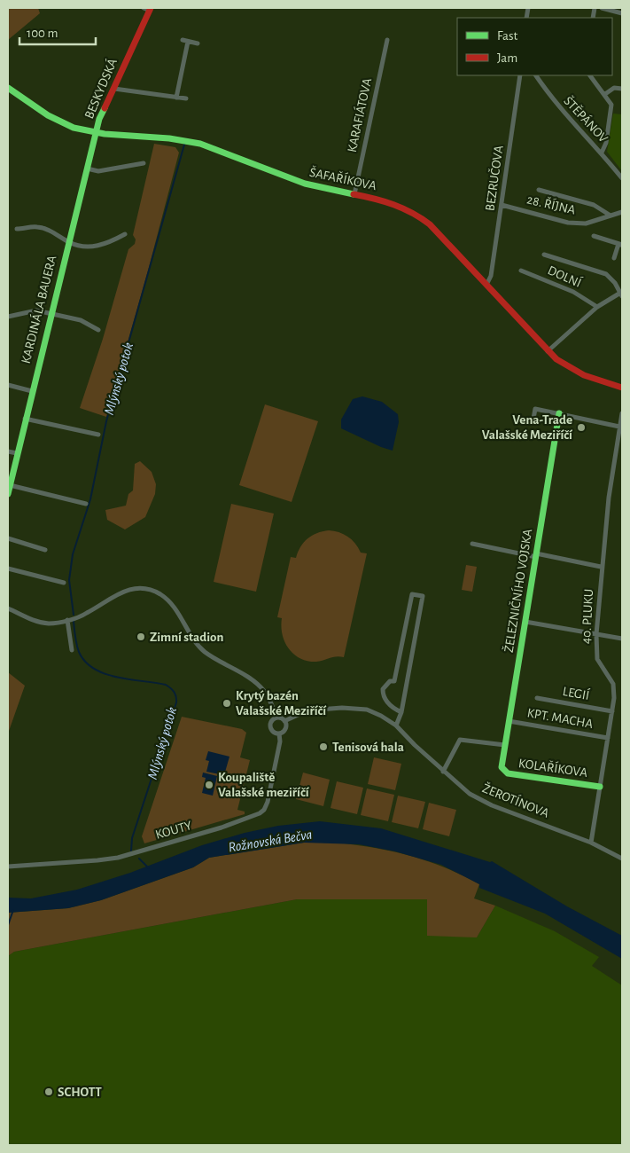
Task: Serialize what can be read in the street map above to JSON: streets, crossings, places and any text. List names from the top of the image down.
{
  "streets": {
    "street": [
      "BESKYDSKÁ",
      "KARAFIÁTOVA",
      "ŠTĚPÁNOV",
      "BEZRUČOVA",
      "ŠAFAŘÍKOVA",
      "28. ŘÍJNA",
      "DOLNÍ",
      "KARDINÁLA BAUERA",
      "ŽELEZNIČNÍHO VOJSKA",
      "40. PLUKU",
      "LEGIÍ",
      "KPT. MACHA",
      "KOLAŘÍKOVA",
      "ŽEROTÍNOVA",
      "KOUTY"
    ]
  },
  "crossings": [
    ["BESKYDSKÁ", "ŠAFAŘÍKOVA"],
    ["BESKYDSKÁ", "KARDINÁLA BAUERA"],
    ["KARAFIÁTOVA", "ŠAFAŘÍKOVA"],
    ["BEZRUČOVA", "ŠAFAŘÍKOVA"],
    ["BEZRUČOVA", "28. ŘÍJNA"],
    ["ŠAFAŘÍKOVA", "KARDINÁLA BAUERA"],
    ["ŽELEZNIČNÍHO VOJSKA", "KPT. MACHA"],
    ["ŽELEZNIČNÍHO VOJSKA", "KOLAŘÍKOVA"],
    ["40. PLUKU", "LEGIÍ"],
    ["40. PLUKU", "KPT. MACHA"],
    ["40. PLUKU", "KOLAŘÍKOVA"],
    ["40. PLUKU", "ŽEROTÍNOVA"],
    ["ŽEROTÍNOVA", "KOUTY"]
  ],
  "water": ["Mlýnský potok", "Rožnovská Bečva"],
  "places": [
    "Vena-Trade Valašské Meziříčí",
    "Zimní stadion",
    "Krytý bazén Valašské Meziříčí",
    "Tenisová hala",
    "Koupaliště Valašské meziříčí",
    "SCHOTT"
  ],
  "legend": ["Fast", "Jam"],
  "scale_bar": "100 m"
}
